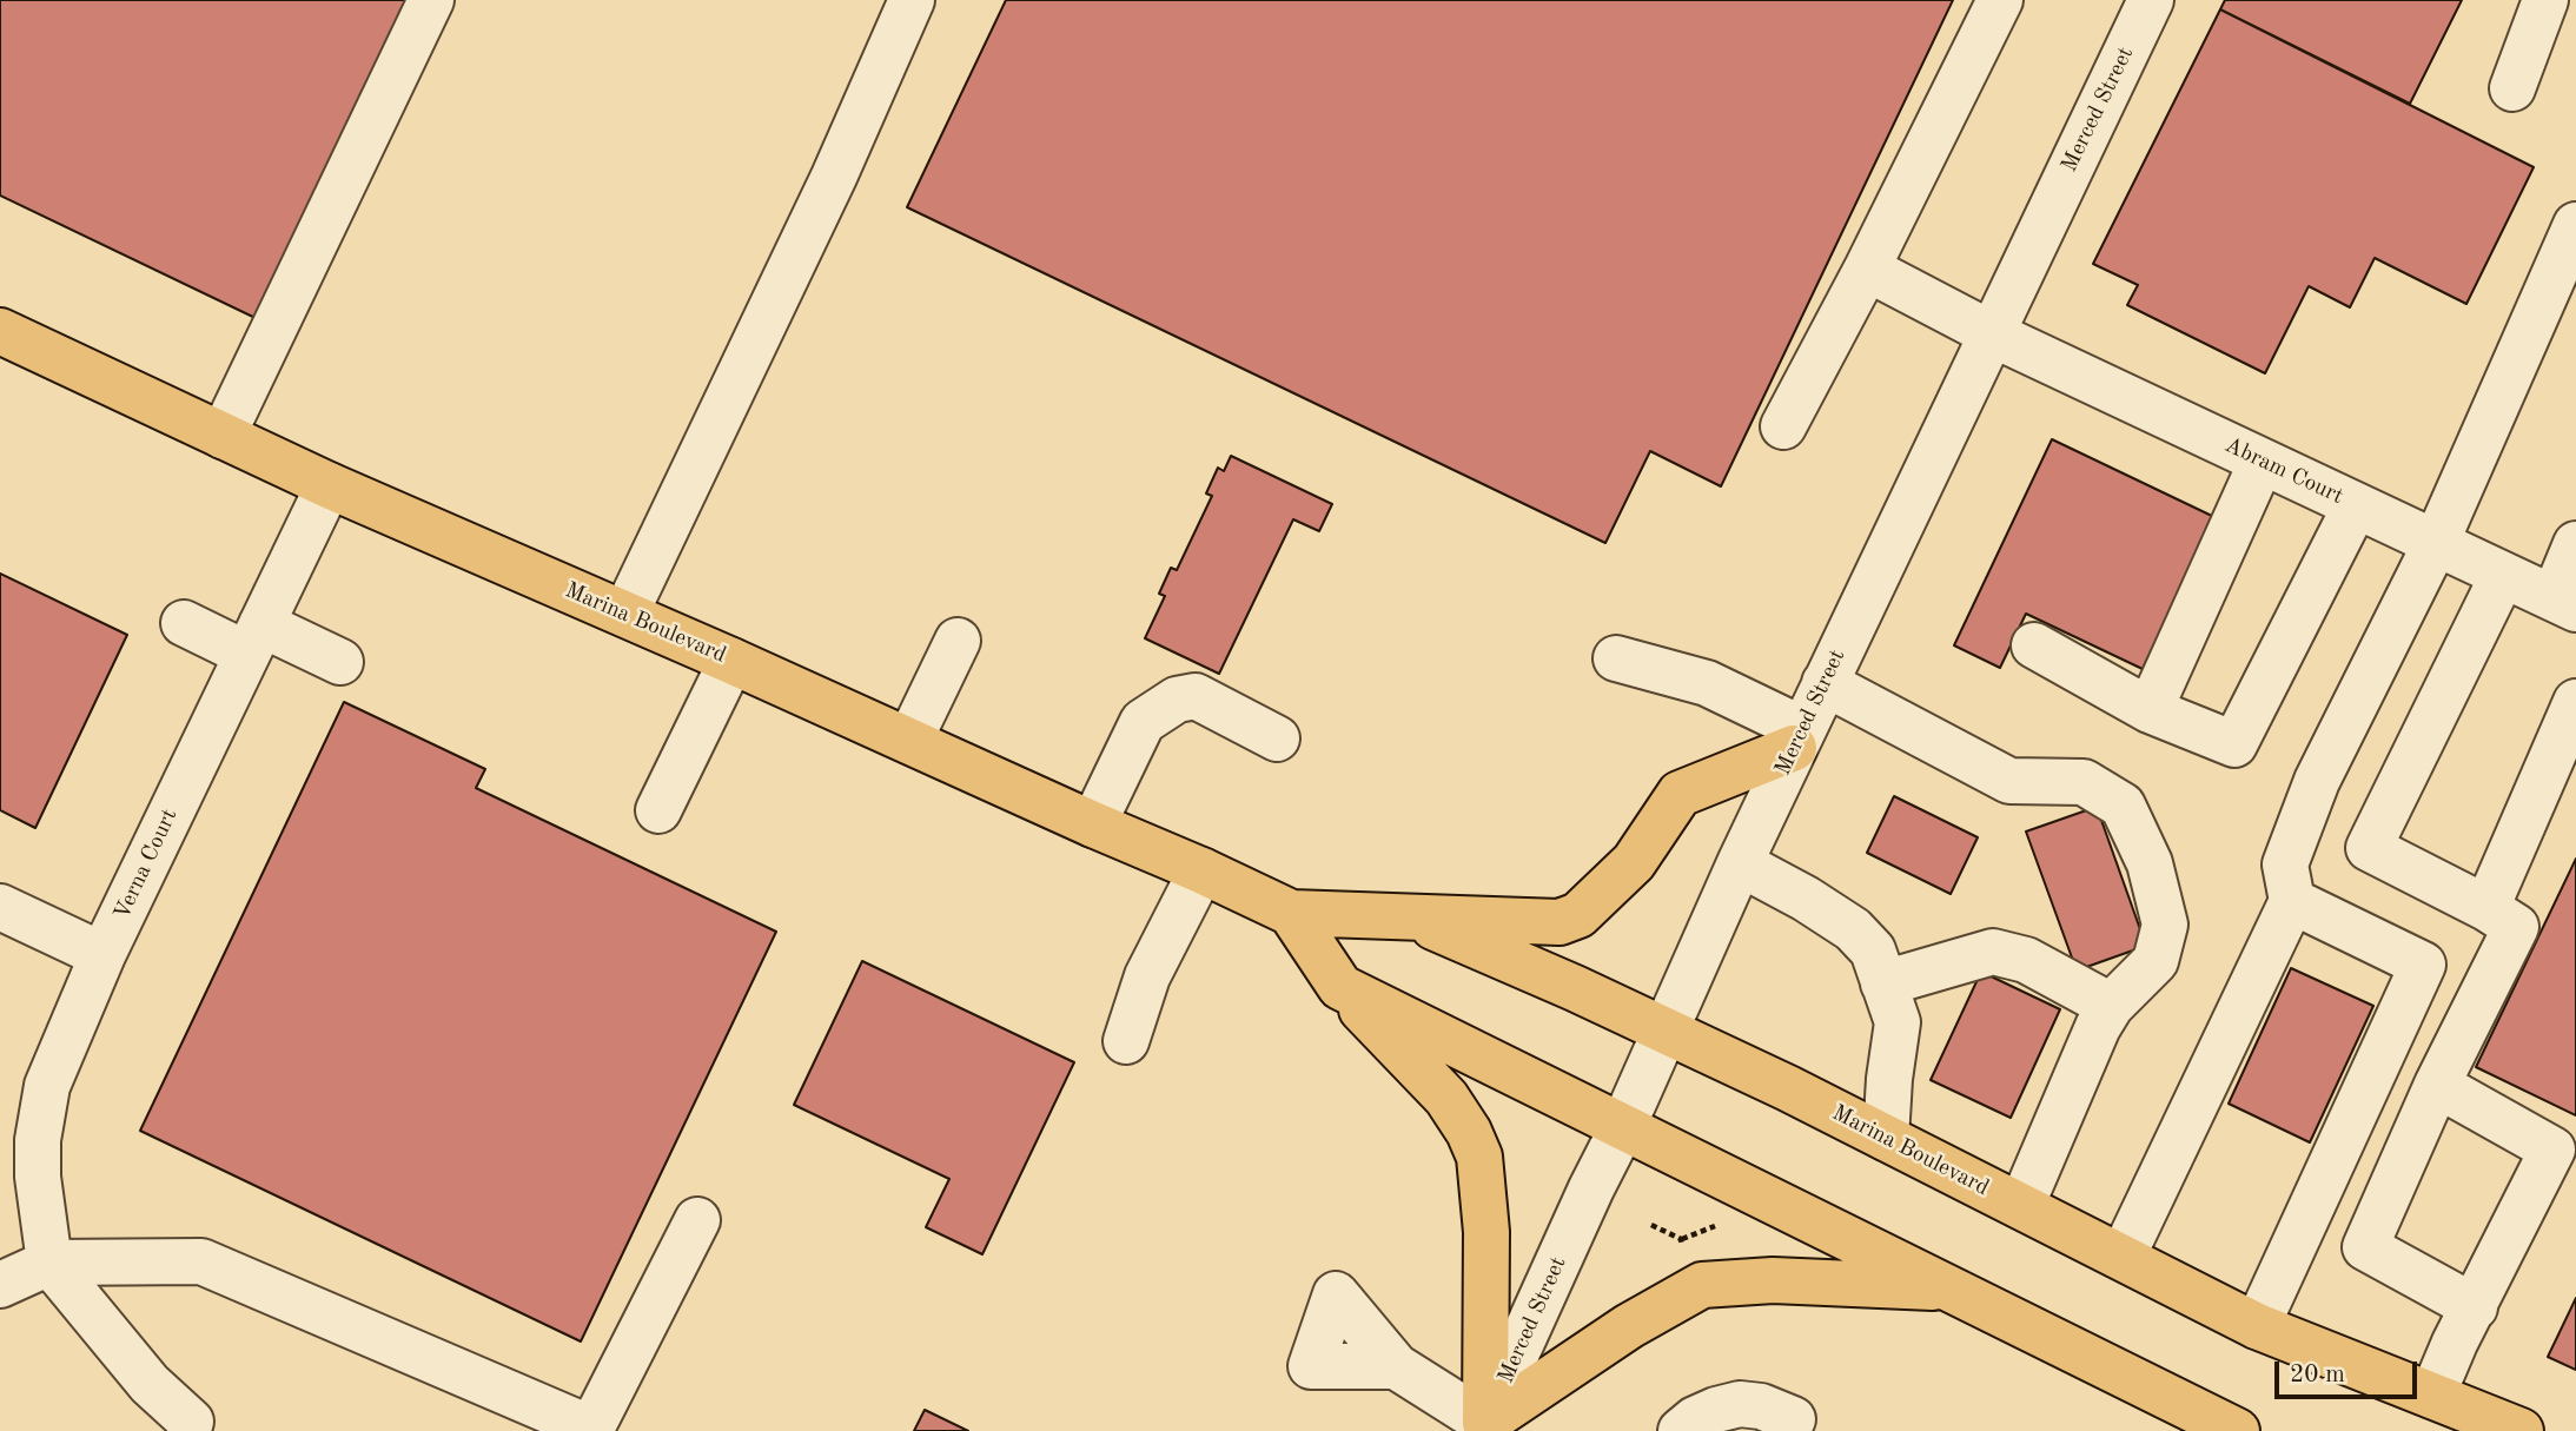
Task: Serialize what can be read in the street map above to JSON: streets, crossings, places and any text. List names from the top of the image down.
{
  "streets": {
    "main road": ["Marina Boulevard"],
    "street": ["Merced Street", "Abram Court", "Verna Court"]
  },
  "crossings": [
    ["Merced Street", "Abram Court"],
    ["Merced Street", "Marina Boulevard"],
    ["Marina Boulevard", "Verna Court"]
  ],
  "scale_bar": "20 m"
}
